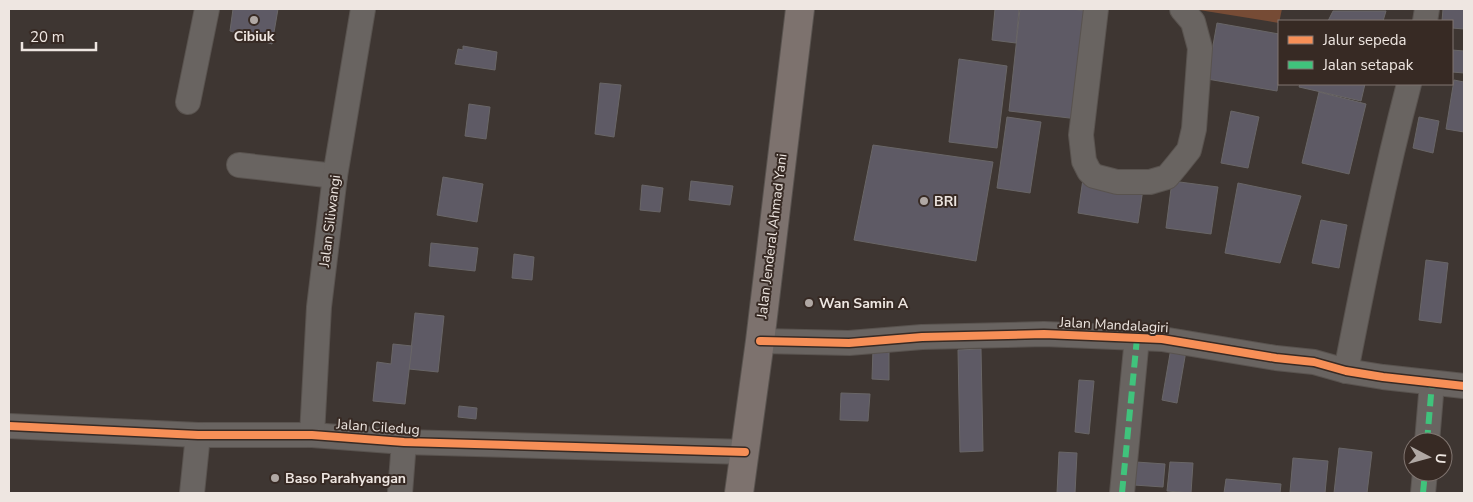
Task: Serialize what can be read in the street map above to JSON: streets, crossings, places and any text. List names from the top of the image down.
{
  "streets": {
    "main road": ["Jalan Jenderal Ahmad Yani"],
    "street": ["Jalan Siliwangi", "Jalan Mandalagiri", "Jalan Ciledug"]
  },
  "crossings": [
    ["Jalan Siliwangi", "Jalan Ciledug"],
    ["Jalan Jenderal Ahmad Yani", "Jalan Mandalagiri"],
    ["Jalan Jenderal Ahmad Yani", "Jalan Ciledug"]
  ],
  "places": [
    "Cibiuk",
    "BRI",
    "Wan Samin A",
    "Baso Parahyangan"
  ],
  "legend": ["Jalur sepeda", "Jalan setapak"],
  "scale_bar": "20 m",
  "north": "right"
}
